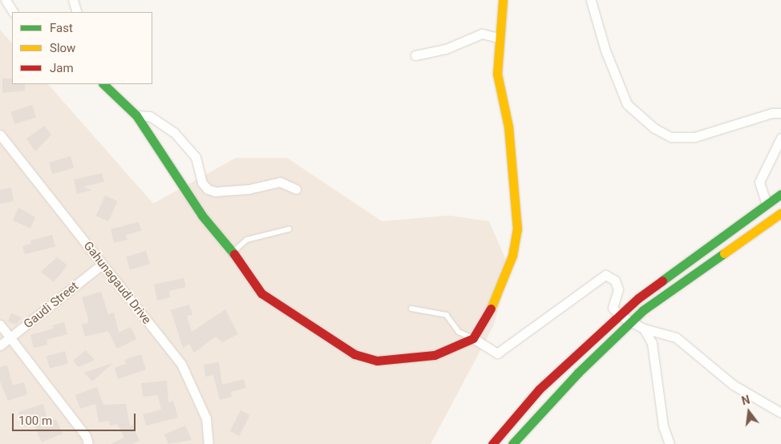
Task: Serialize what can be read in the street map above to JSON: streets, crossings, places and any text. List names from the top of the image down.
{
  "streets": {
    "street": ["Gahunagaudi Drive", "Gaudi Street"]
  },
  "crossings": [
    ["Gahunagaudi Drive", "Gaudi Street"]
  ],
  "legend": ["Fast", "Slow", "Jam"],
  "scale_bar": "100 m",
  "north": "top"
}
